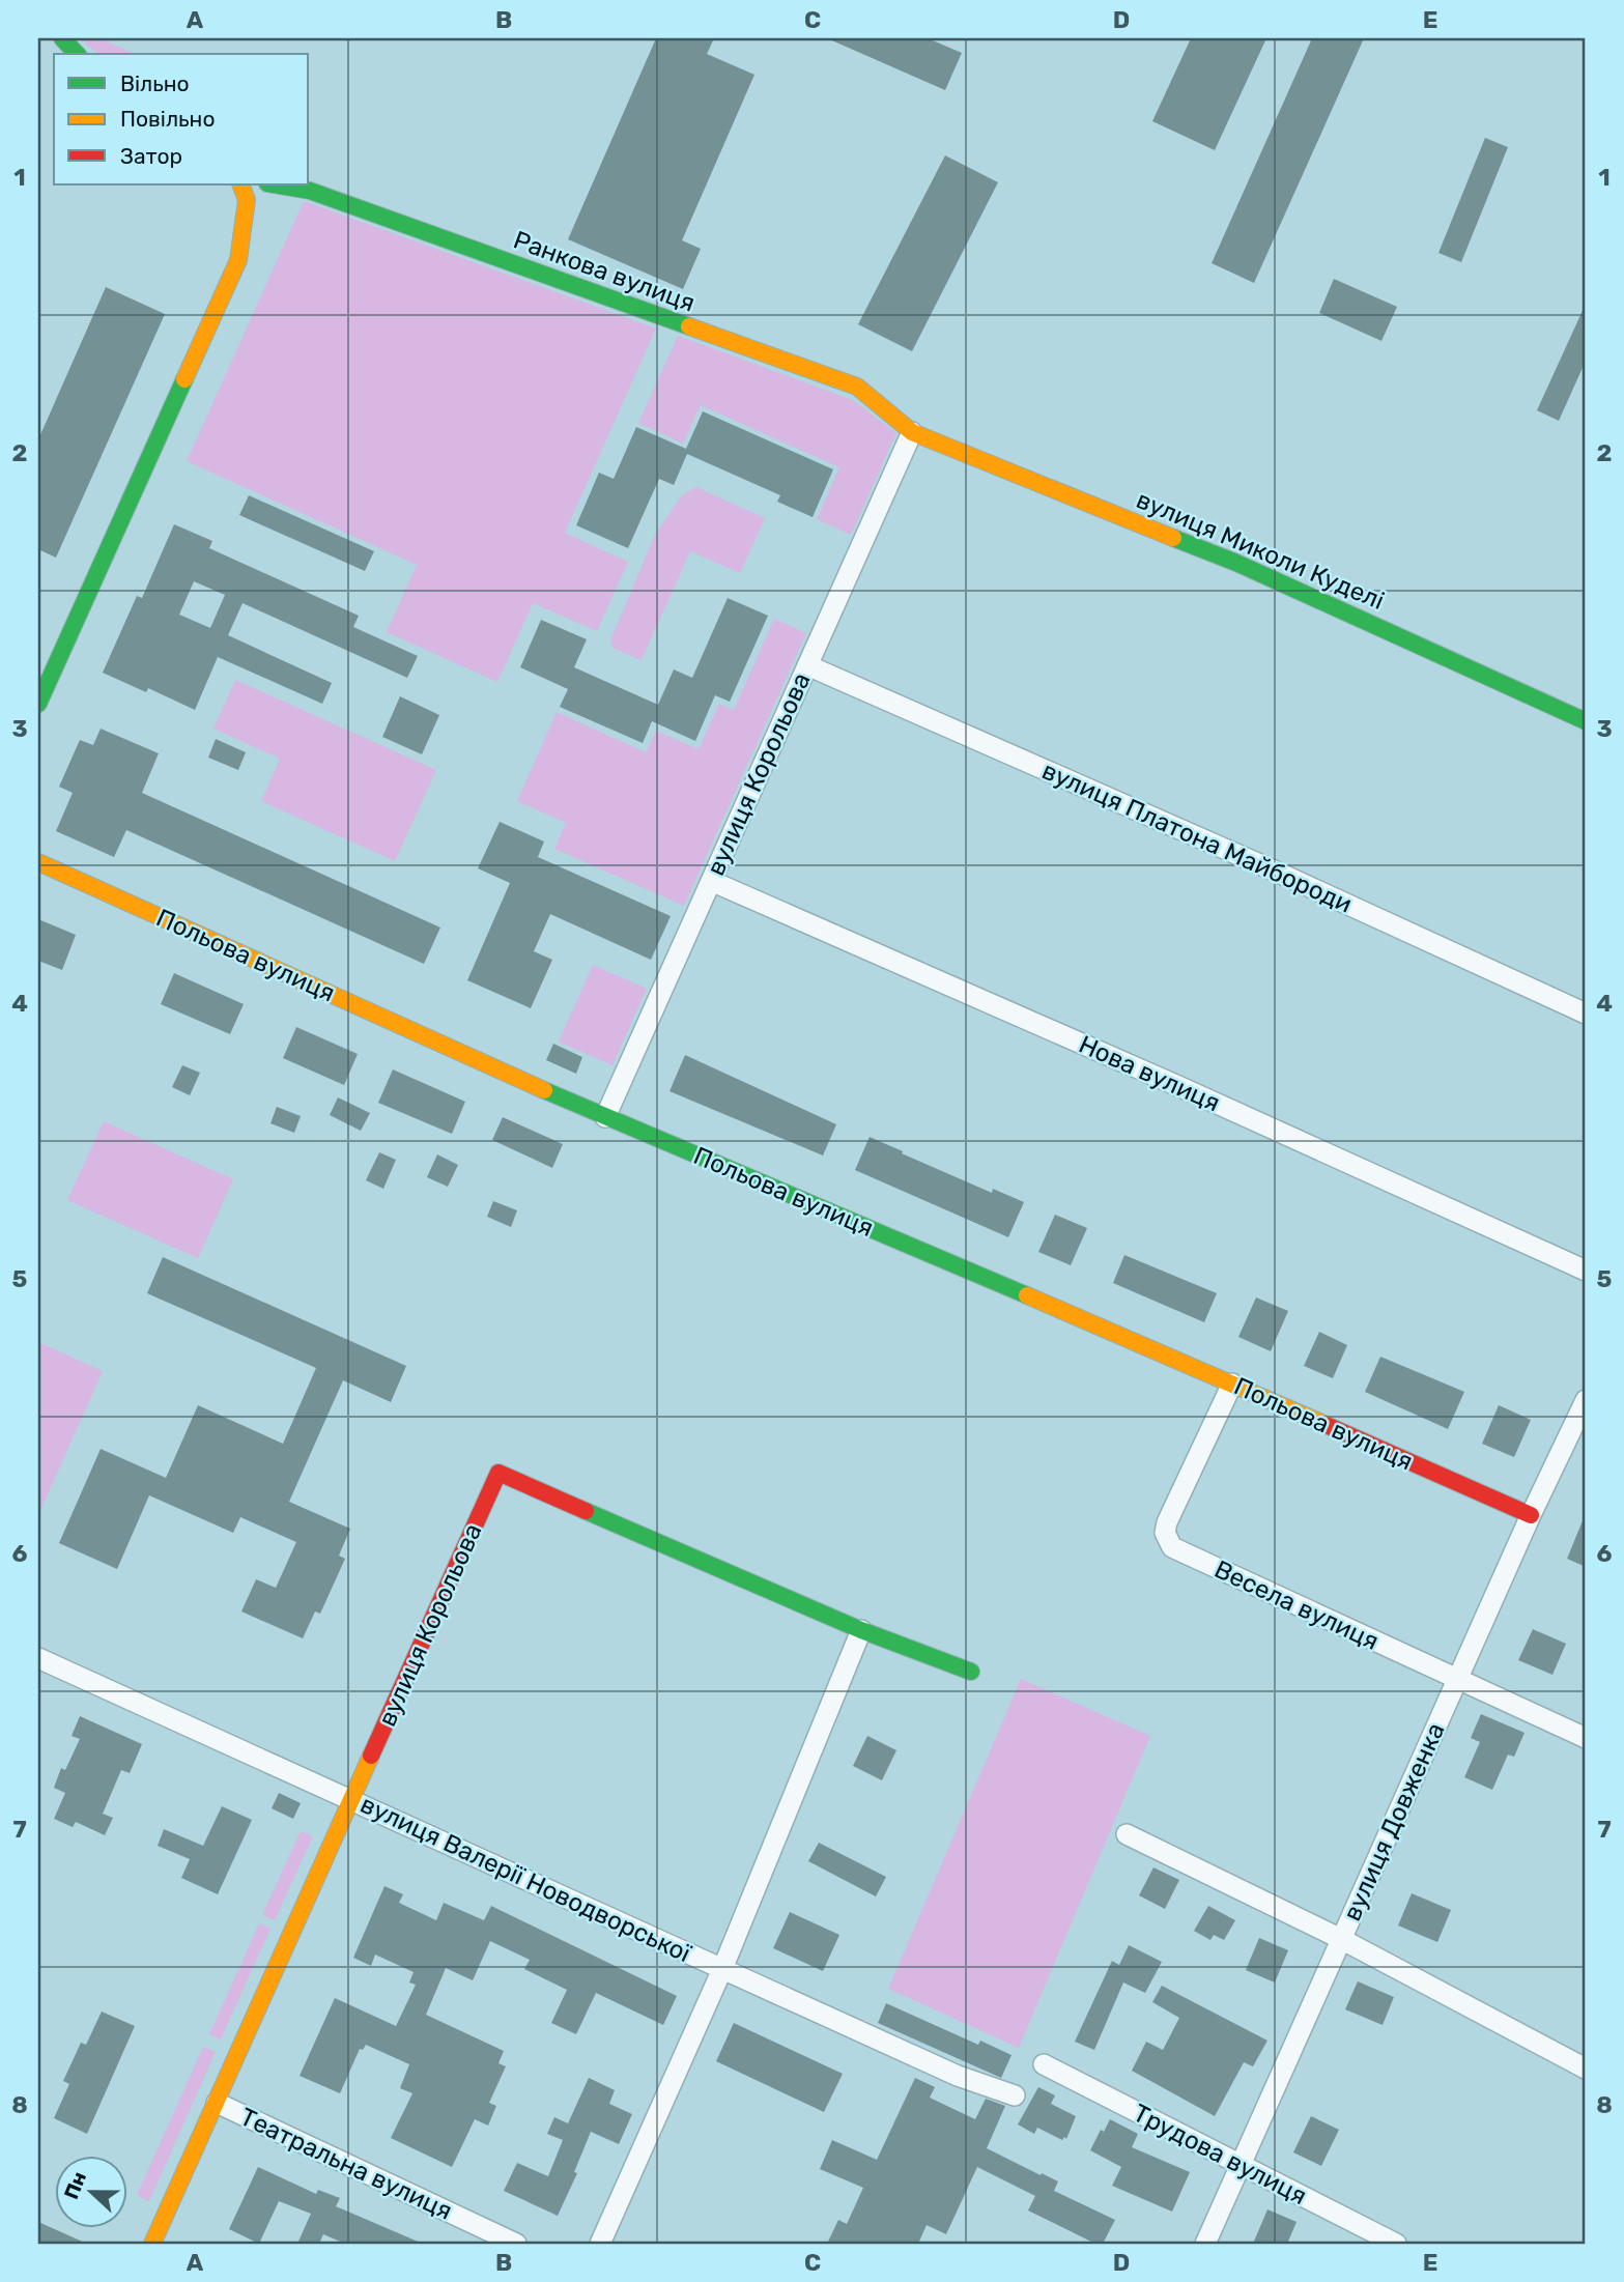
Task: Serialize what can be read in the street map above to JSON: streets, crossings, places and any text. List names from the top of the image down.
{
  "streets": {
    "street": [
      "Ранкова вулиця",
      "вулиця Миколи Куделі",
      "вулиця Корольова",
      "вулиця Платона Майбороди",
      "Польова вулиця",
      "Нова вулиця",
      "Весела вулиця",
      "вулиця Довженка",
      "вулиця Валерії Новодворської",
      "Трудова вулиця",
      "Театральна вулиця"
    ]
  },
  "crossings": [
    ["Ранкова вулиця", "вулиця Миколи Куделі"],
    ["Ранкова вулиця", "вулиця Корольова"],
    ["вулиця Миколи Куделі", "вулиця Корольова"],
    ["вулиця Корольова", "вулиця Платона Майбороди"],
    ["вулиця Корольова", "Польова вулиця"],
    ["вулиця Корольова", "Нова вулиця"],
    ["вулиця Корольова", "вулиця Валерії Новодворської"],
    ["вулиця Корольова", "Театральна вулиця"],
    ["Польова вулиця", "Весела вулиця"],
    ["Польова вулиця", "вулиця Довженка"],
    ["Весела вулиця", "вулиця Довженка"],
    ["вулиця Довженка", "Трудова вулиця"]
  ],
  "legend": ["Вільно", "Повільно", "Затор"],
  "north": "left",
  "grid": {
    "columns": [
      "A",
      "B",
      "C",
      "D",
      "E"
    ],
    "rows": [
      "1",
      "2",
      "3",
      "4",
      "5",
      "6",
      "7",
      "8"
    ]
  }
}
